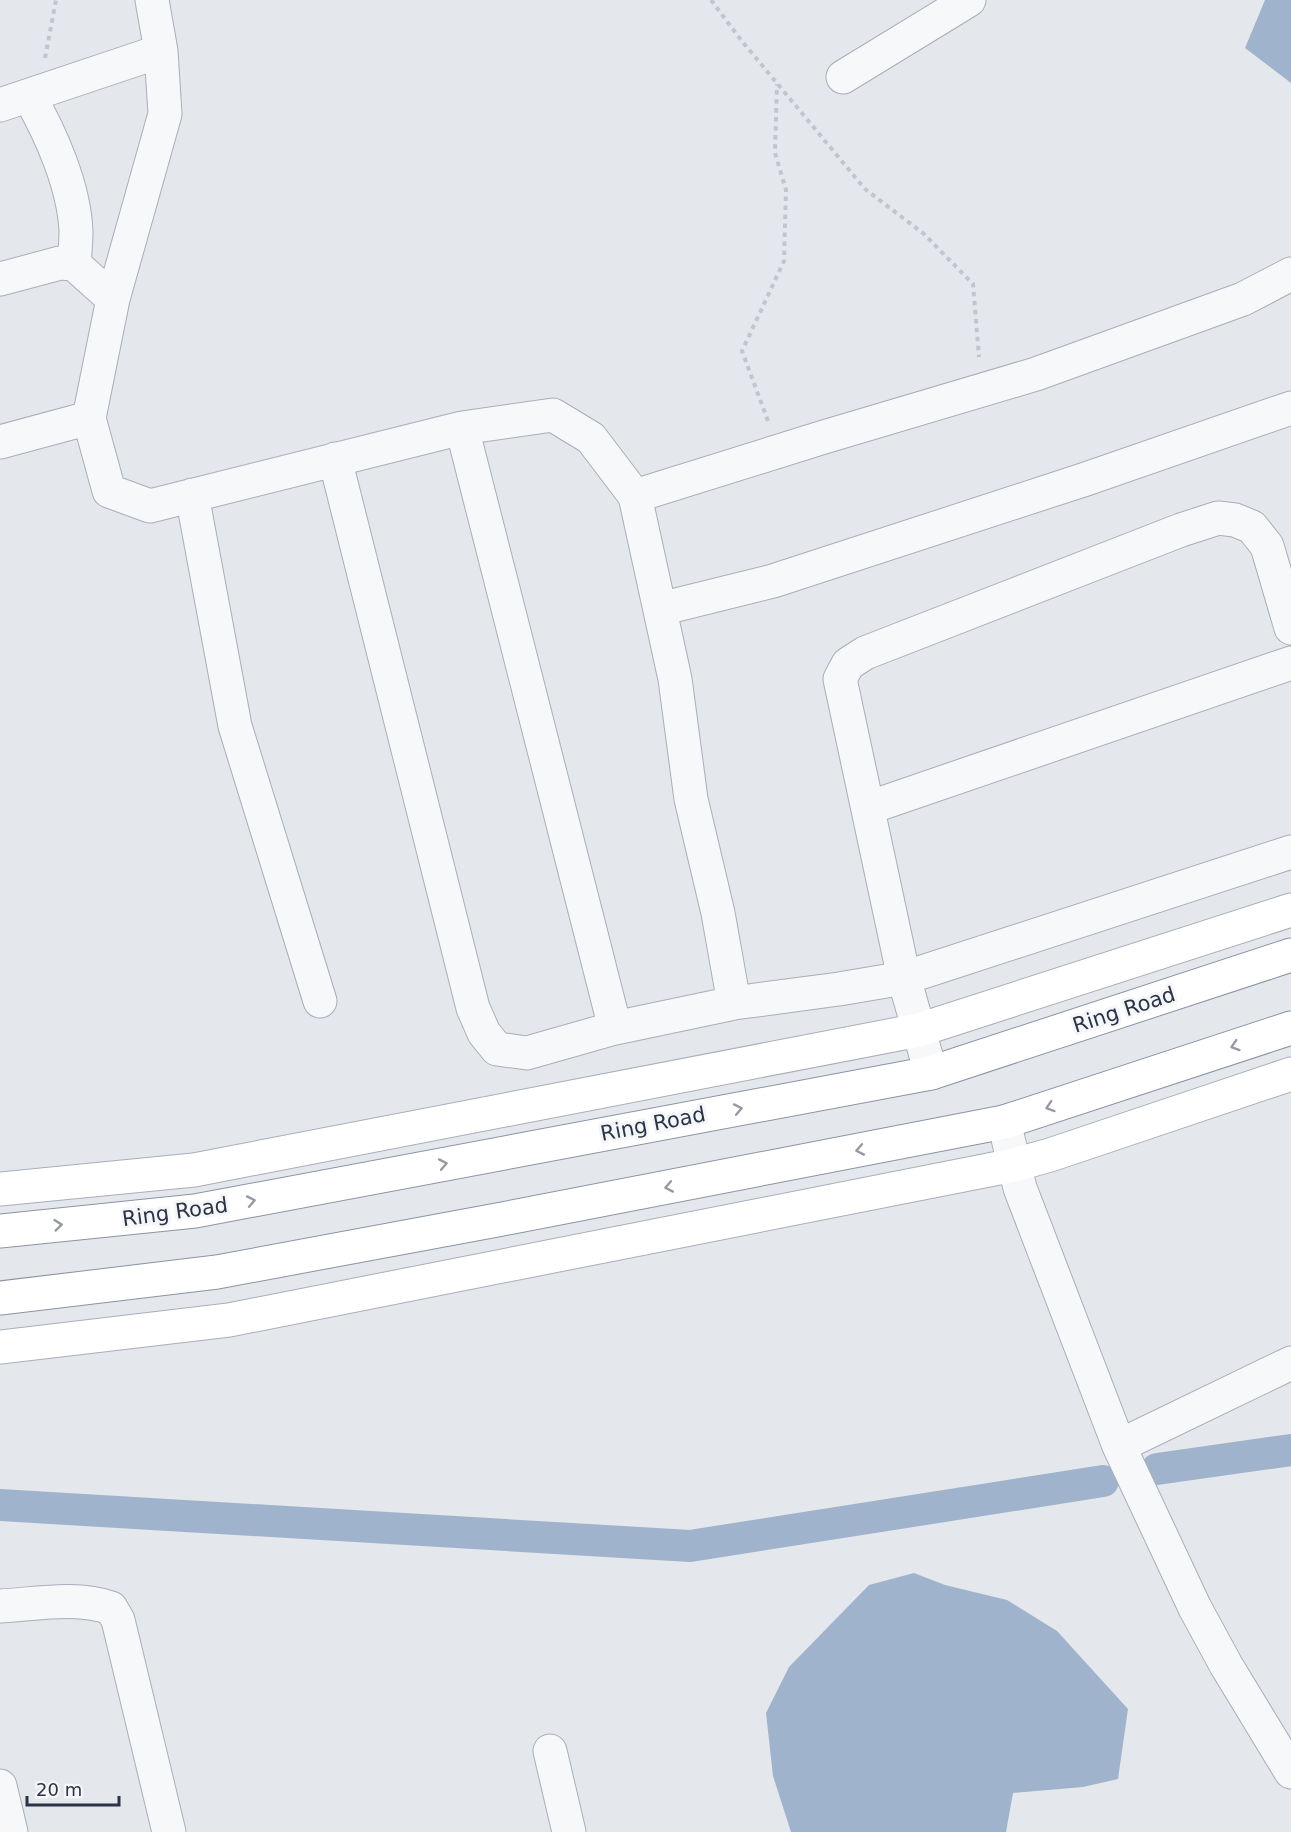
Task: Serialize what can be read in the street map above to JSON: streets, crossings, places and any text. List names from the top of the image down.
{
  "streets": {
    "main road": ["Ring Road"]
  },
  "scale_bar": "20 m"
}
